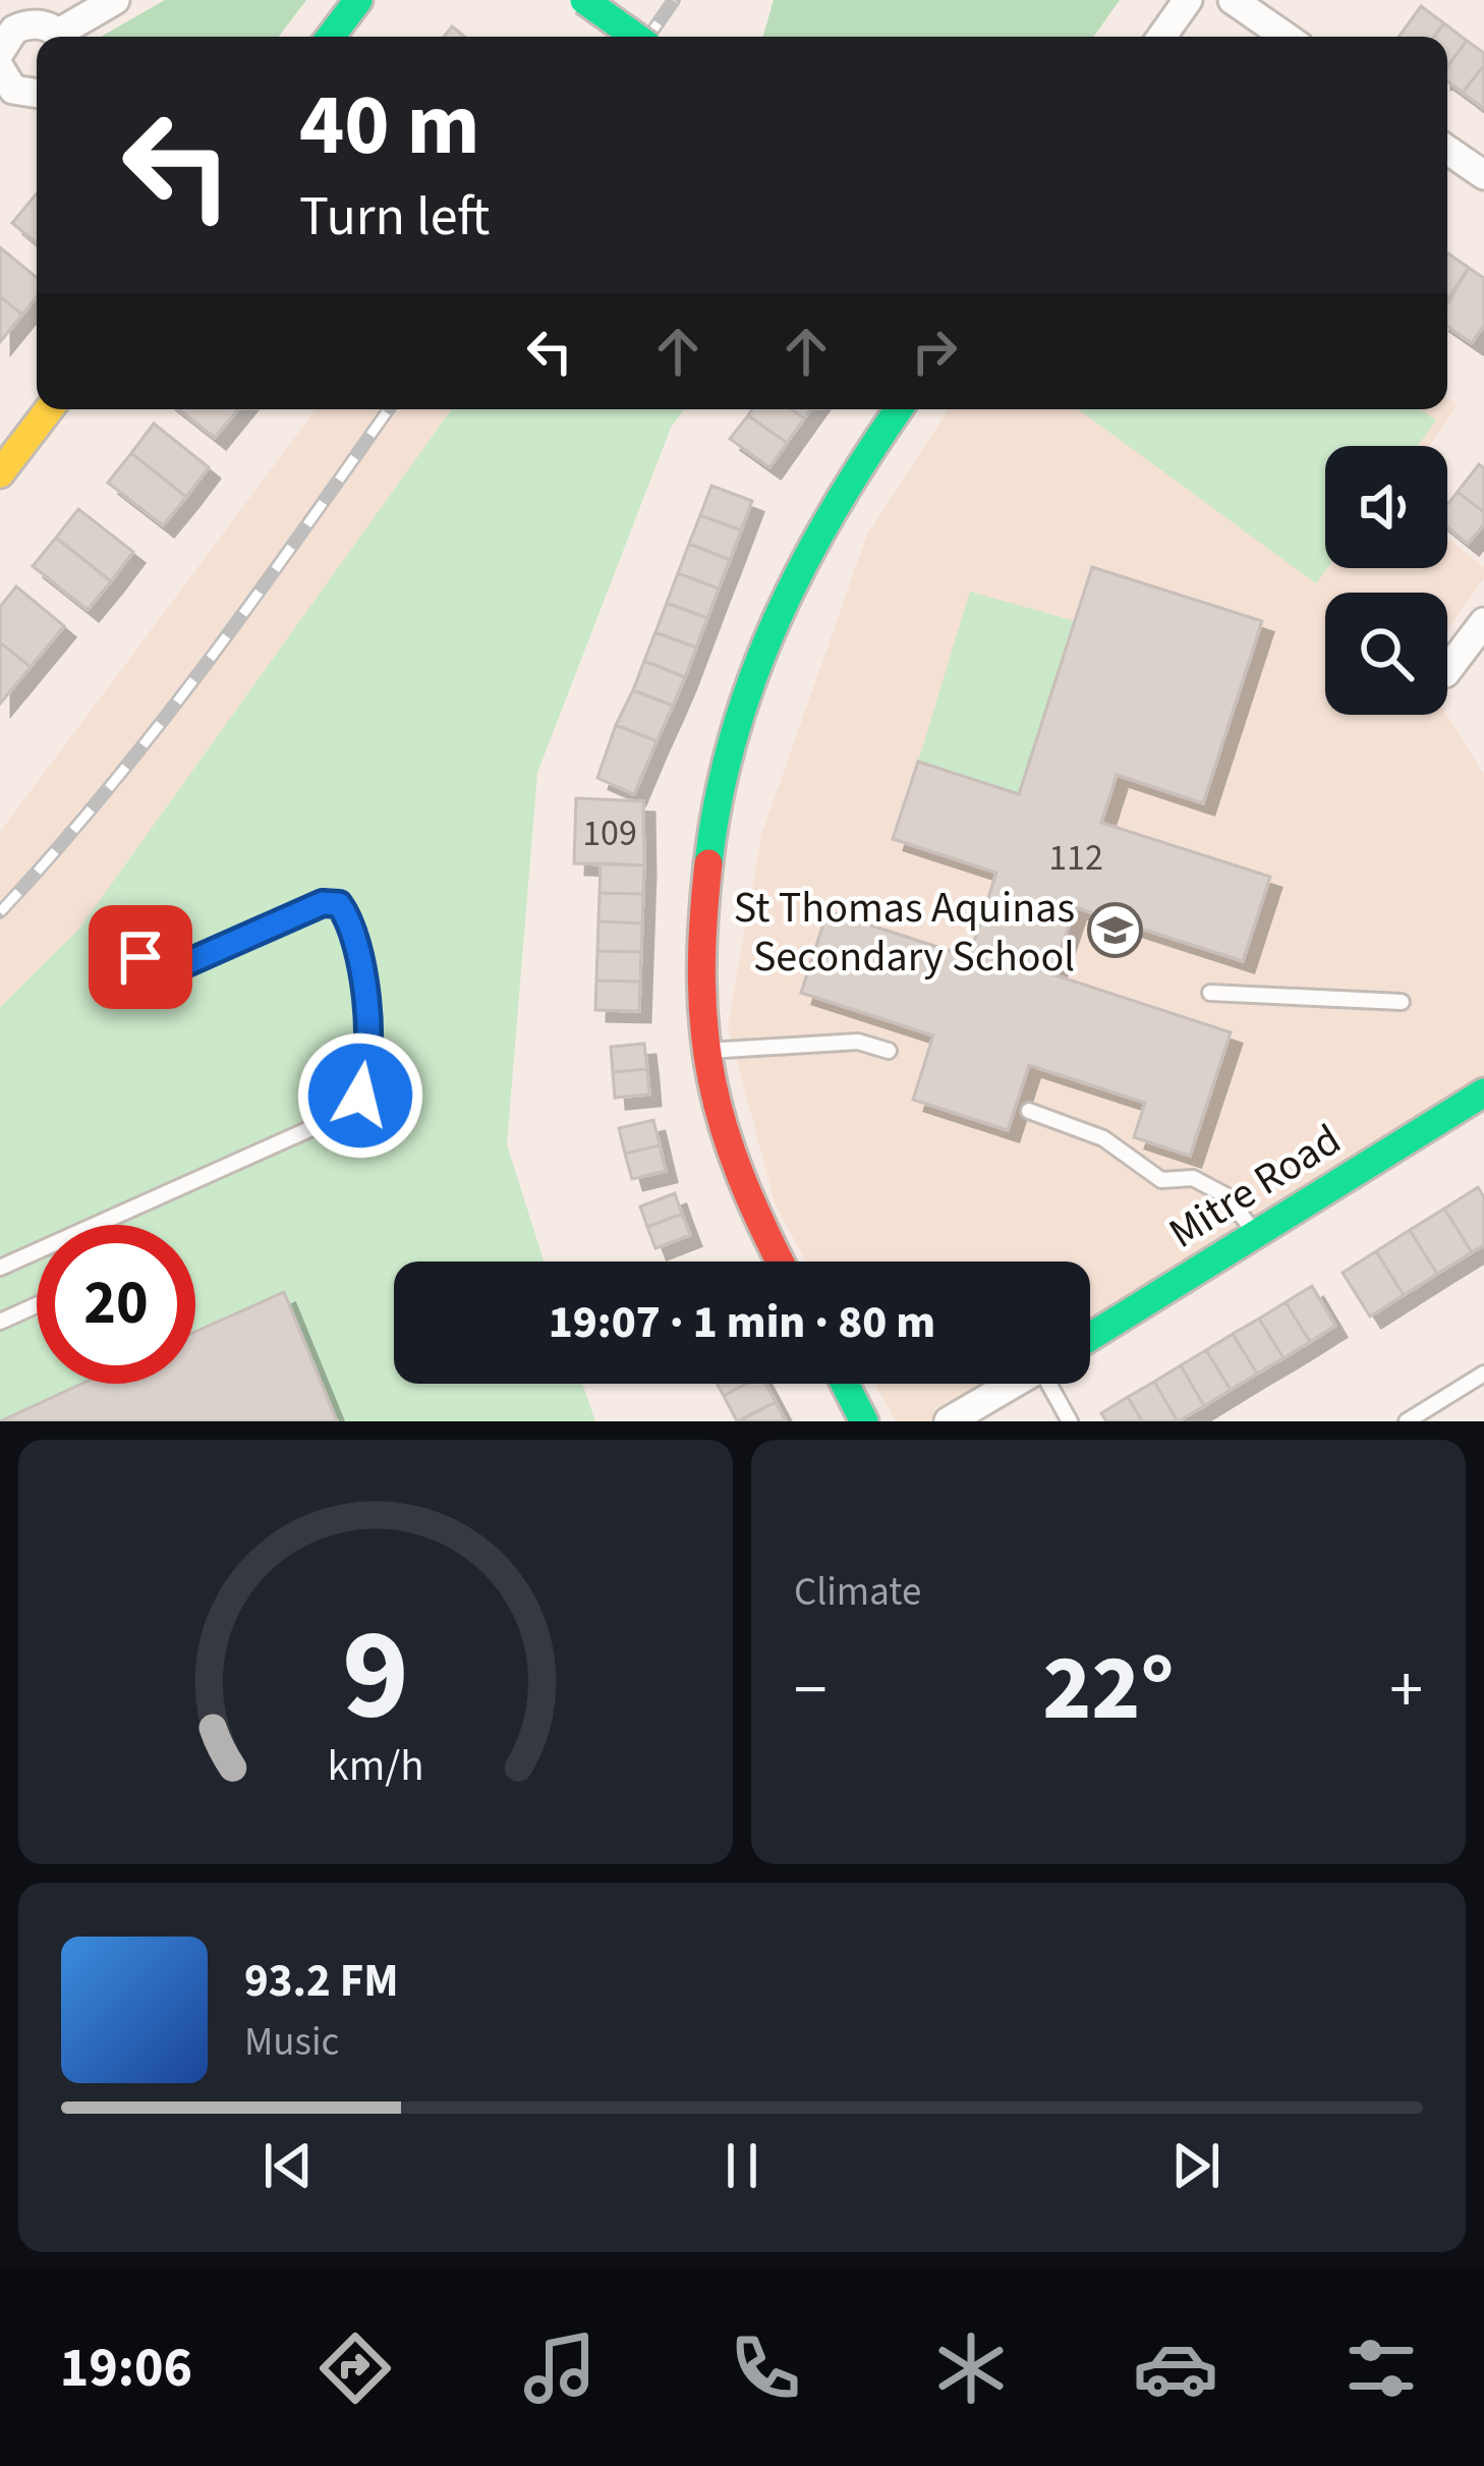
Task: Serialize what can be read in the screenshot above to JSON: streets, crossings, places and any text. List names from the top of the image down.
{
  "streets": {
    "street": ["Mitre Road"]
  },
  "places": {
    "school or university": ["St Thomas Aquinas Secondary School"]
  },
  "house_numbers": ["109", "112"],
  "page": {
    "turn": ["40 m", "Turn left"],
    "limit": "20",
    "trip": "19:07 · 1 min · 80 m",
    "tile": "Climate",
    "heat": ["−", "22°", "+"],
    "song": ["93.2 FM", "Music"],
    "tabs": "19:06",
    "gauge": ["9", "km/h"]
  }
}
